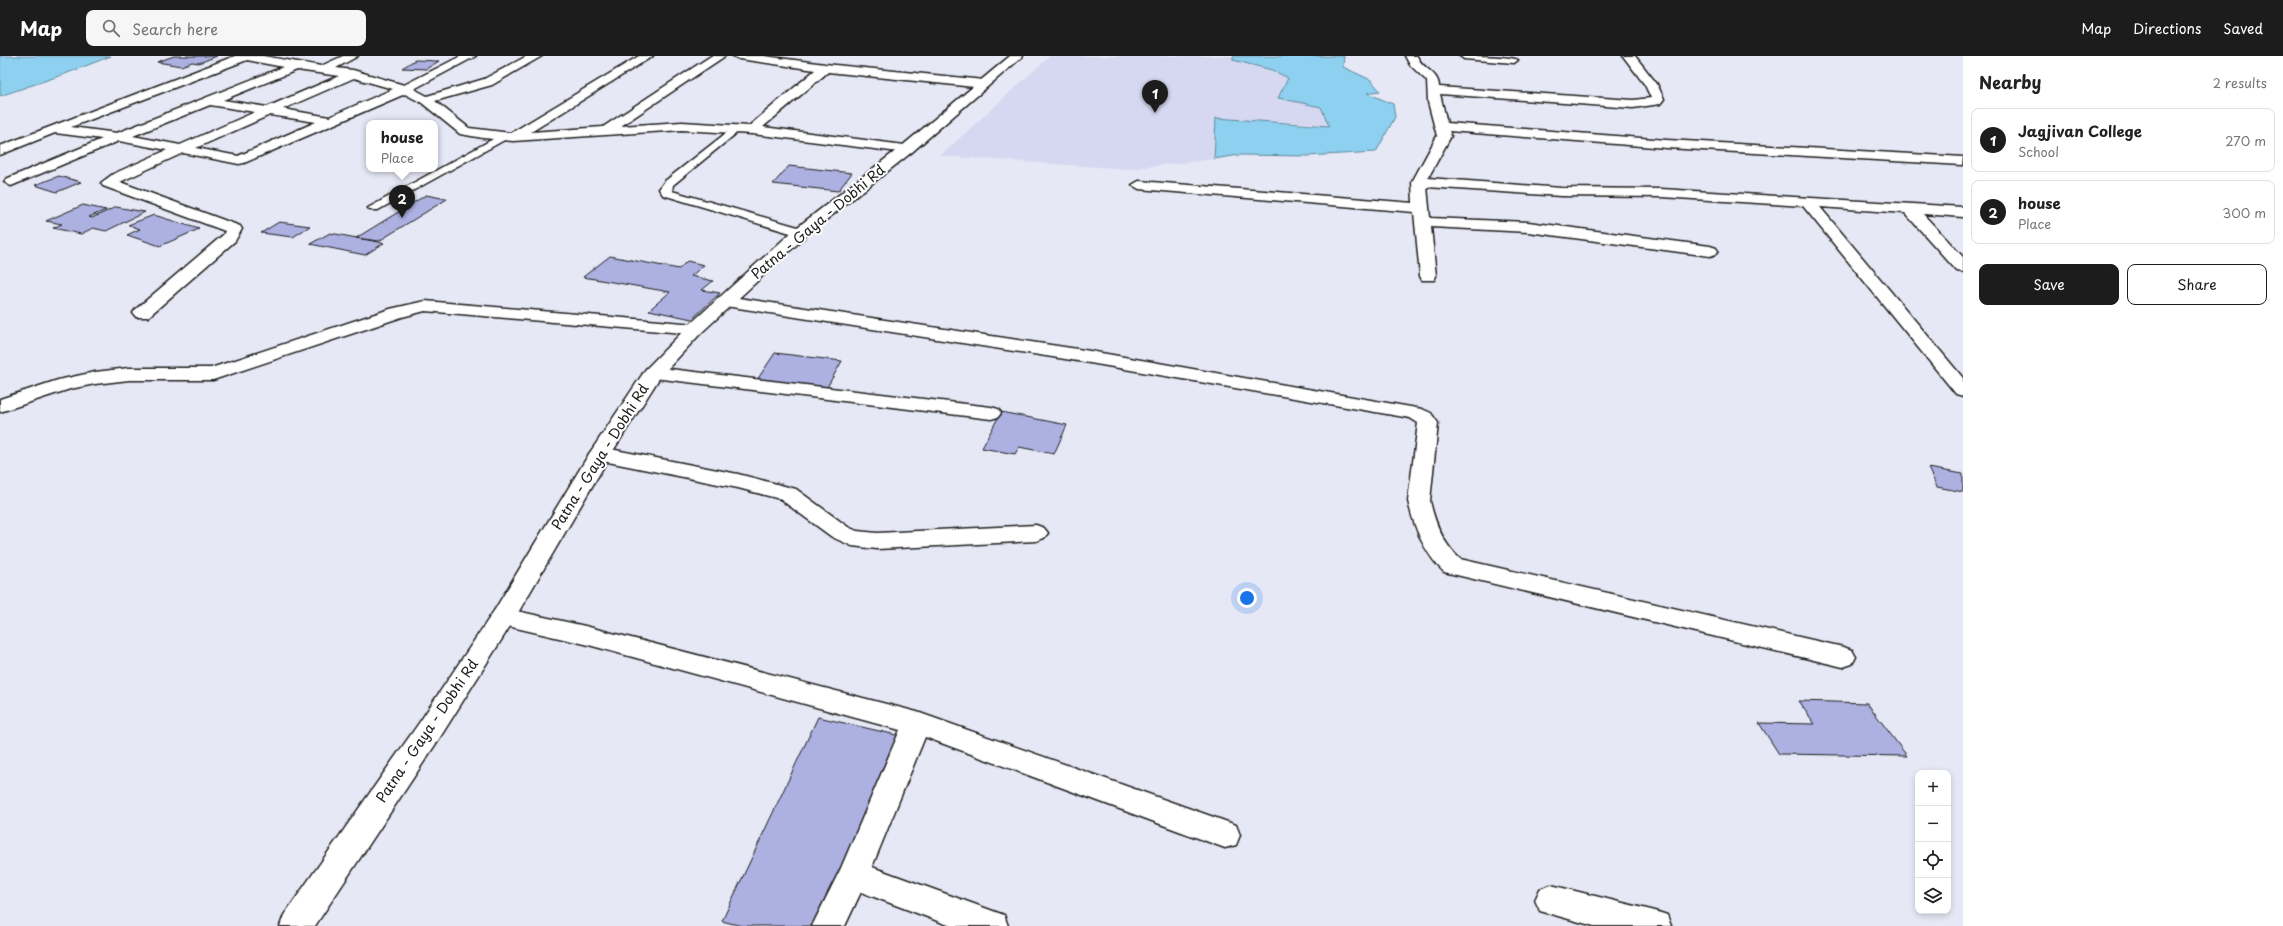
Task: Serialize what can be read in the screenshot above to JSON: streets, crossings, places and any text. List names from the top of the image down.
{
  "streets": {
    "street": ["Patna - Gaya - Dobhi Rd"]
  },
  "page": {
    "header": "Map",
    "search": "Search here",
    "nav": ["Map", "Directions", "Saved"],
    "heading": ["Nearby", "2 results"],
    "pins": ["1", "2"],
    "list": [
      {
        "mark": "1",
        "name": "Jagjivan College",
        "note": "School",
        "value": "270 m"
      },
      {
        "mark": "2",
        "name": "house",
        "note": "Place",
        "value": "300 m"
      }
    ],
    "popup": ["house", "Place"],
    "buttons": ["Save", "Share"],
    "map_buttons": ["+", "−"]
  }
}
